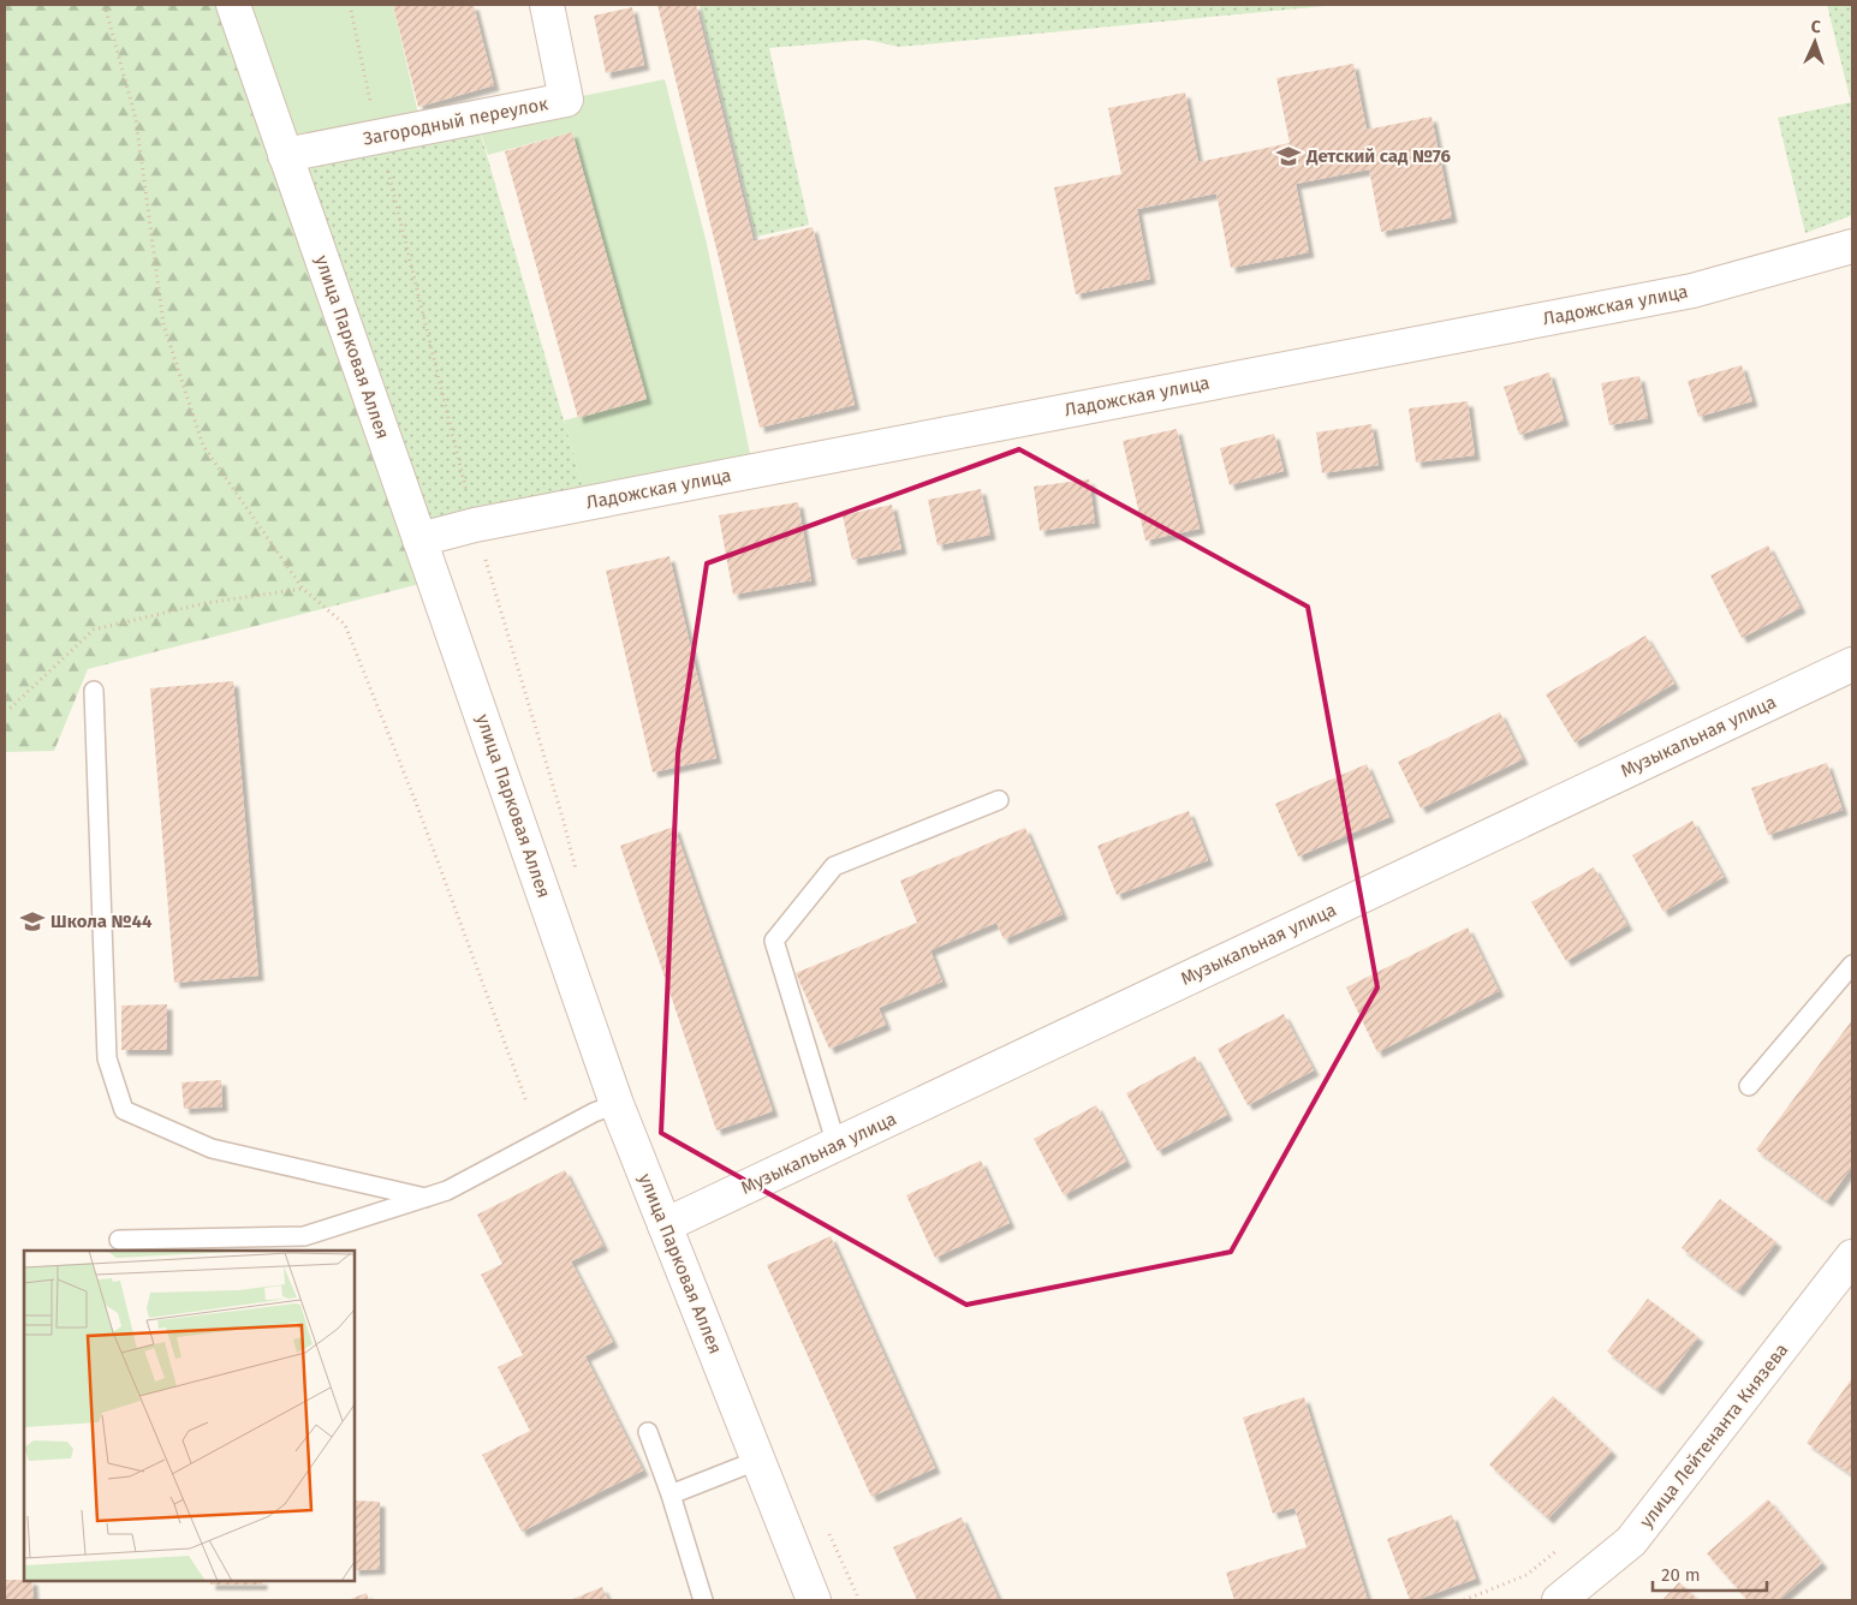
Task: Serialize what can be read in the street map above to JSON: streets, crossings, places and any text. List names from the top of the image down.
{
  "streets": {
    "street": [
      "Загородный переулок",
      "Ладожская улица",
      "улица Парковая Аллея",
      "Музыкальная улица",
      "улица Лейтенанта Князева"
    ]
  },
  "crossings": [
    ["Загородный переулок", "улица Парковая Аллея"],
    ["Ладожская улица", "улица Парковая Аллея"],
    ["улица Парковая Аллея", "Музыкальная улица"]
  ],
  "places": {
    "school or university": ["Детский сад №76", "Школа №44"]
  },
  "scale_bar": "20 m",
  "north": "top"
}
